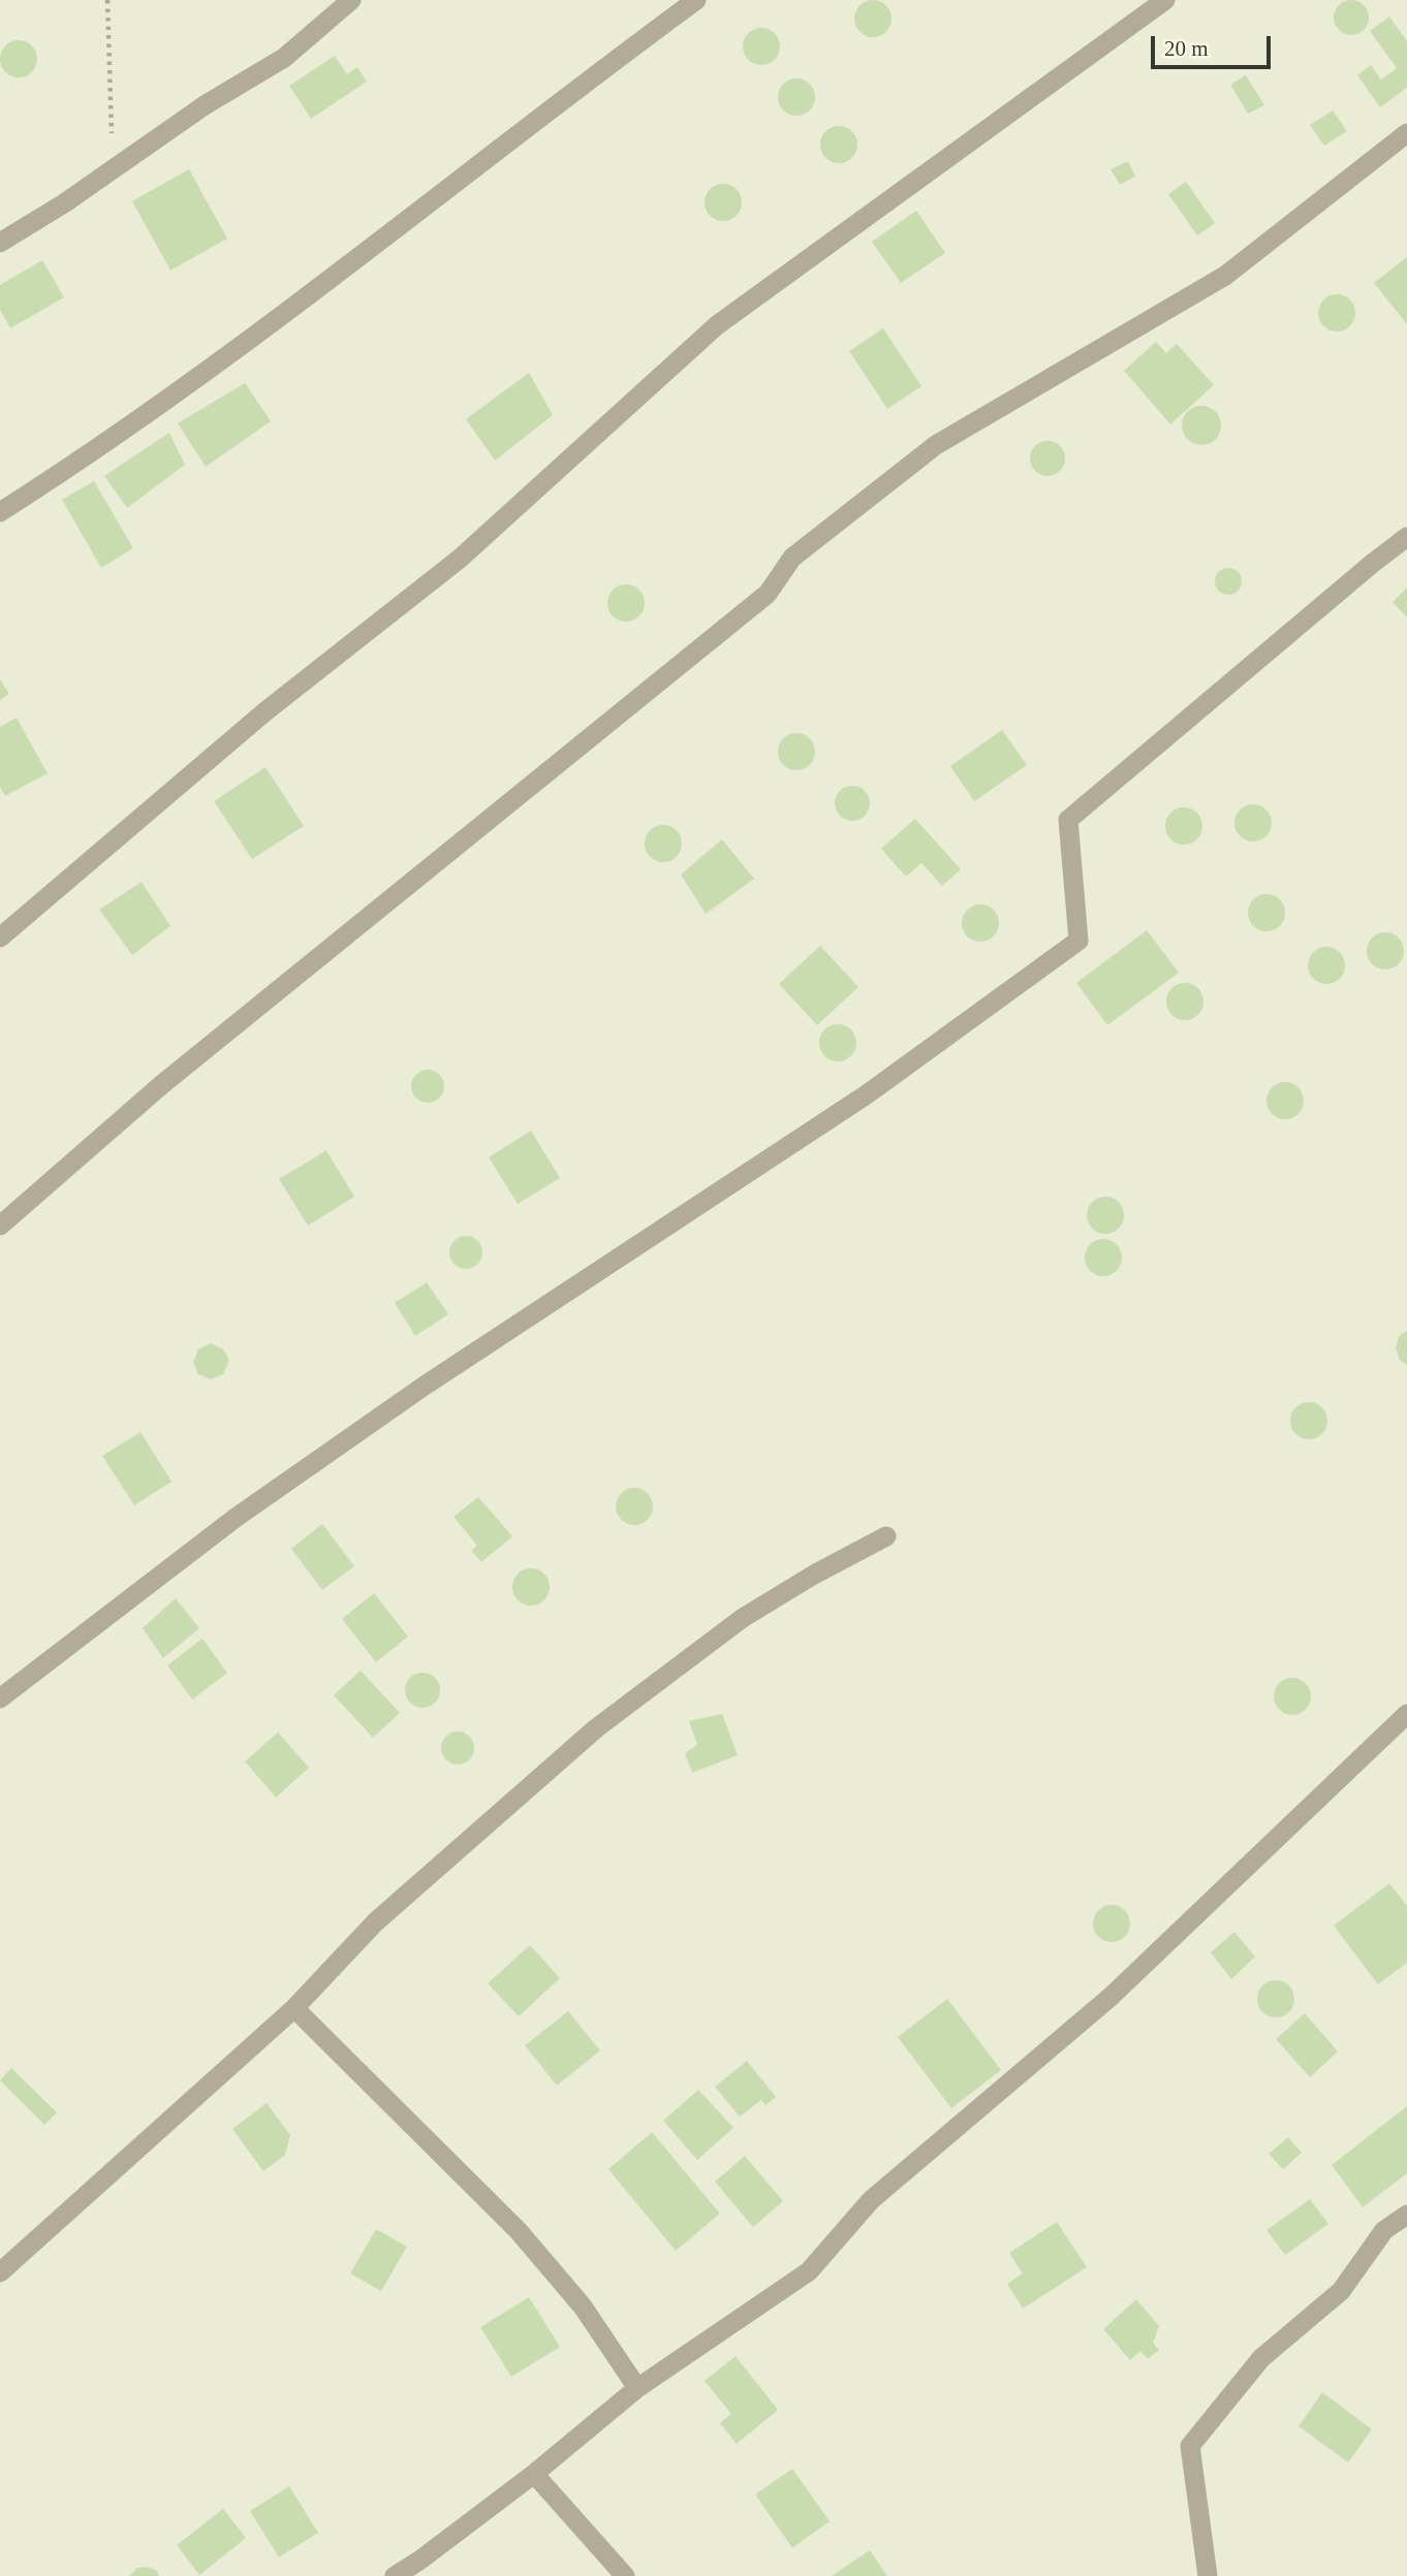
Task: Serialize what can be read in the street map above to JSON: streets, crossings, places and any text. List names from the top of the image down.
{
  "scale_bar": "20 m"
}
